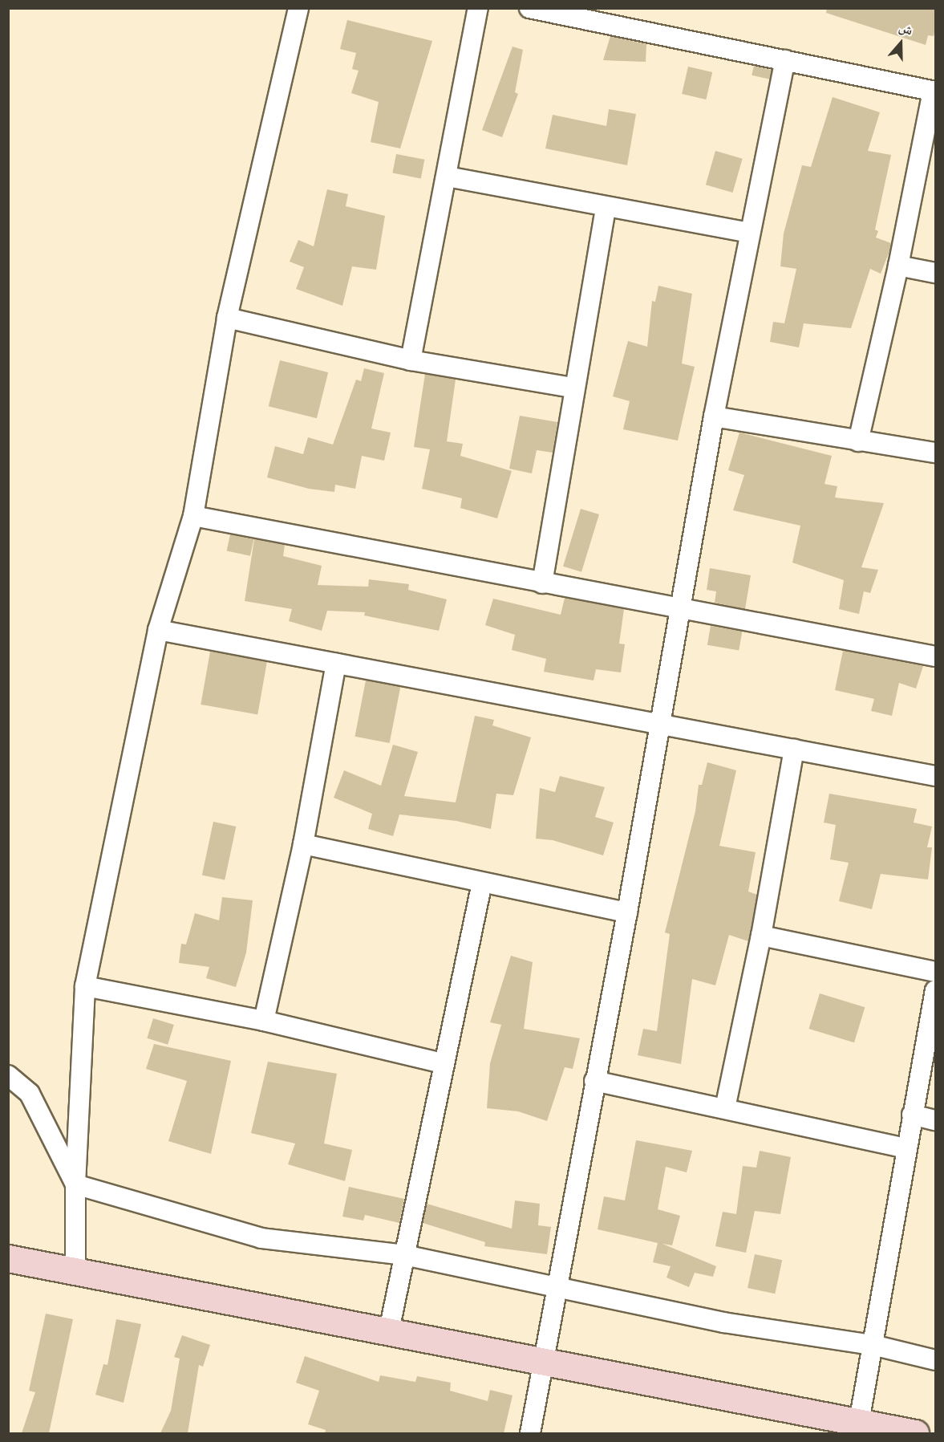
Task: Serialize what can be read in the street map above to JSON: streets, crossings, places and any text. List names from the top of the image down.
{
  "north": "top"
}
